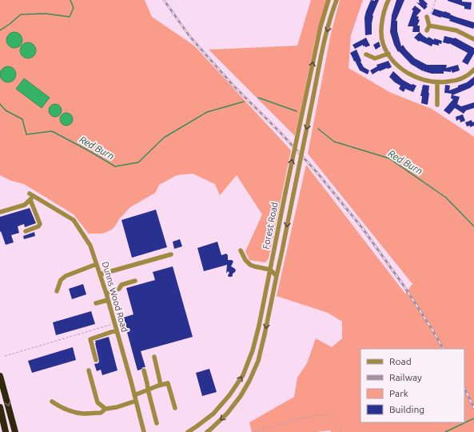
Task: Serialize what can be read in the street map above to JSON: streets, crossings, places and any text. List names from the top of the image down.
{
  "streets": {
    "street": ["Forest Road", "Dunns Wood Road"]
  },
  "water": ["Red Burn"],
  "legend": [
    "Road",
    "Railway",
    "Park",
    "Building"
  ]
}
